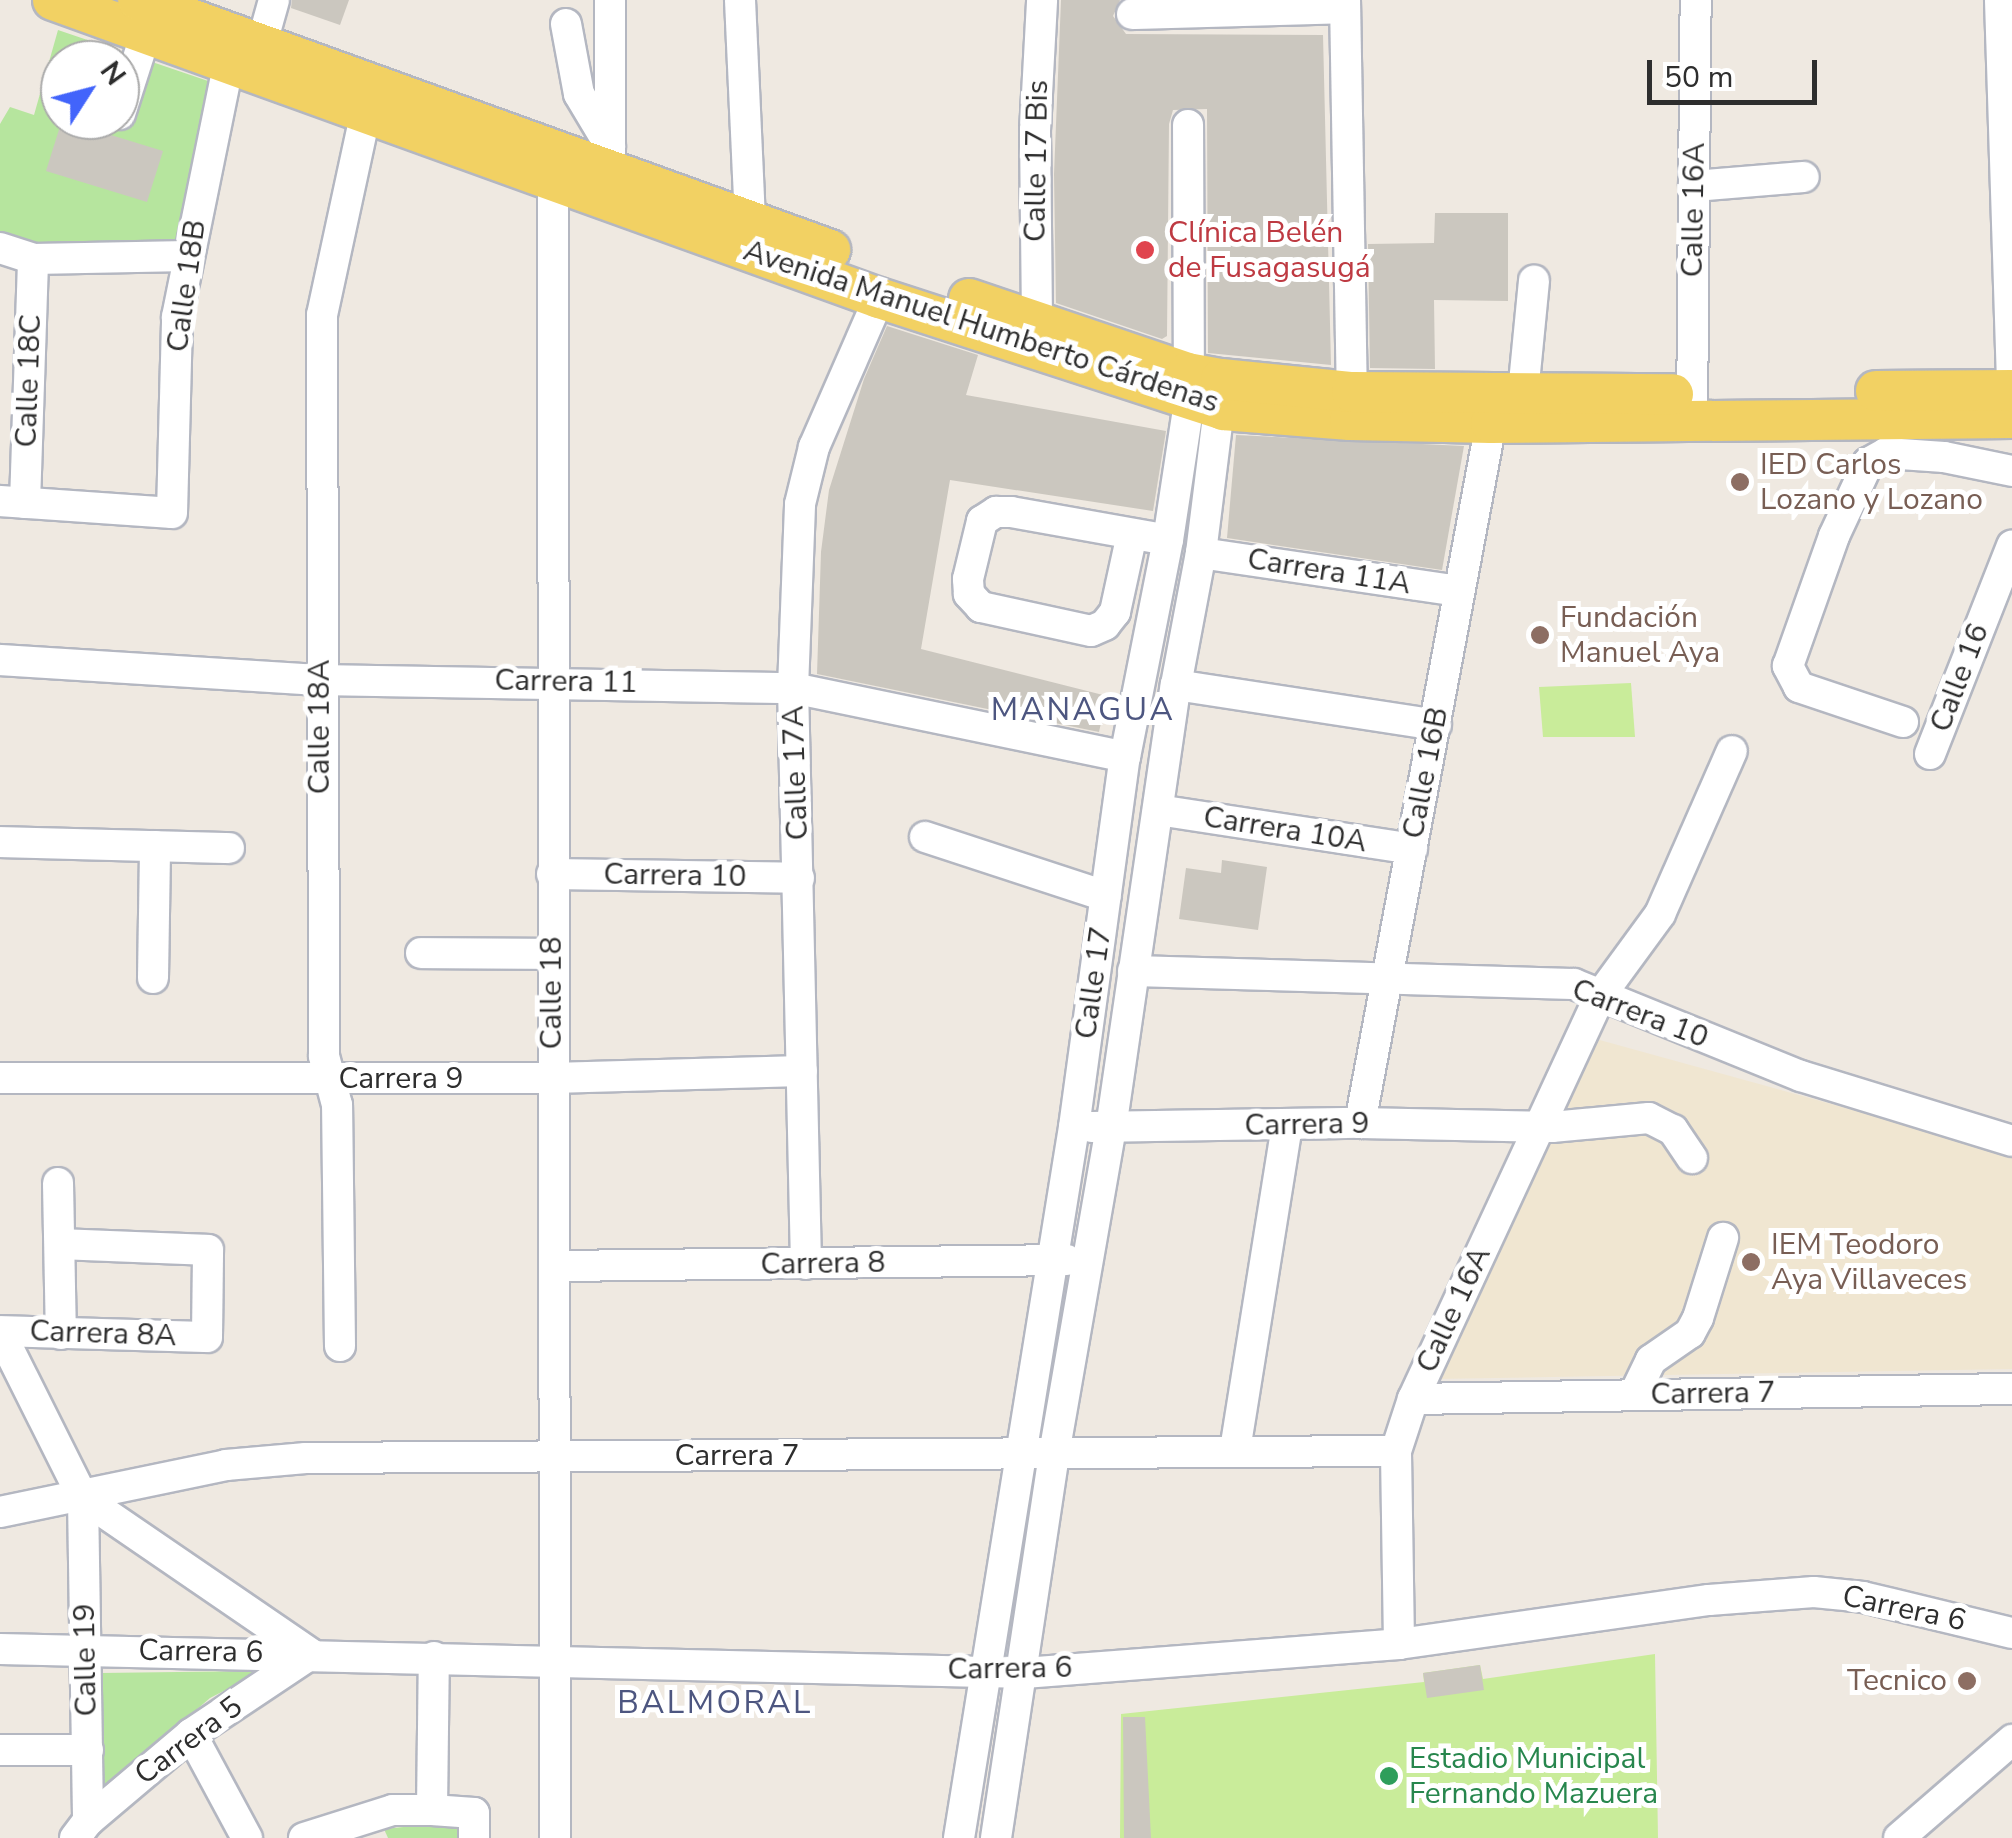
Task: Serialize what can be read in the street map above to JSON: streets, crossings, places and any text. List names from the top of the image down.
{
  "streets": {
    "main road": ["Avenida Manuel Humberto Cárdenas"],
    "street": [
      "Calle 17 Bis",
      "Calle 16A",
      "Calle 18B",
      "Calle 18C",
      "Carrera 11A",
      "Calle 16",
      "Carrera 11",
      "Calle 18A",
      "Calle 17A",
      "Calle 16B",
      "Carrera 10A",
      "Carrera 10",
      "Calle 17",
      "Calle 18",
      "Carrera 9",
      "Carrera 8",
      "Carrera 8A",
      "Carrera 7",
      "Carrera 6",
      "Calle 19",
      "Carrera 5"
    ]
  },
  "crossings": [
    ["Calle 17 Bis", "Avenida Manuel Humberto Cárdenas"],
    ["Calle 16A", "Avenida Manuel Humberto Cárdenas"],
    ["Calle 16A", "Carrera 10"],
    ["Calle 16A", "Carrera 9"],
    ["Calle 16A", "Carrera 7"],
    ["Calle 16A", "Carrera 6"],
    ["Calle 18B", "Avenida Manuel Humberto Cárdenas"],
    ["Calle 18B", "Calle 18C"],
    ["Avenida Manuel Humberto Cárdenas", "Calle 18A"],
    ["Avenida Manuel Humberto Cárdenas", "Calle 17A"],
    ["Avenida Manuel Humberto Cárdenas", "Calle 16B"],
    ["Avenida Manuel Humberto Cárdenas", "Calle 17"],
    ["Avenida Manuel Humberto Cárdenas", "Calle 18"],
    ["Carrera 11A", "Calle 16B"],
    ["Carrera 11A", "Calle 17"],
    ["Carrera 11", "Calle 18A"],
    ["Carrera 11", "Calle 17A"],
    ["Carrera 11", "Calle 17"],
    ["Carrera 11", "Calle 18"],
    ["Calle 18A", "Carrera 9"],
    ["Calle 17A", "Carrera 10"],
    ["Calle 17A", "Carrera 9"],
    ["Calle 17A", "Carrera 8"],
    ["Calle 16B", "Carrera 10A"],
    ["Calle 16B", "Carrera 10"],
    ["Calle 16B", "Carrera 9"],
    ["Carrera 10A", "Calle 17"],
    ["Carrera 10", "Calle 17"],
    ["Carrera 10", "Calle 18"],
    ["Calle 17", "Carrera 9"],
    ["Calle 17", "Carrera 8"],
    ["Calle 17", "Carrera 7"],
    ["Calle 17", "Carrera 6"],
    ["Calle 18", "Carrera 9"],
    ["Calle 18", "Carrera 8"],
    ["Calle 18", "Carrera 7"],
    ["Calle 18", "Carrera 6"],
    ["Carrera 8A", "Calle 19"],
    ["Carrera 7", "Calle 19"],
    ["Carrera 6", "Calle 19"],
    ["Carrera 6", "Carrera 5"],
    ["Calle 19", "Carrera 5"]
  ],
  "districts": ["MANAGUA", "BALMORAL"],
  "places": [
    "Clínica Belén de Fusagasugá",
    "IED Carlos Lozano y Lozano",
    "Fundación Manuel Aya",
    "IEM Teodoro Aya Villaveces",
    "Tecnico",
    "Estadio Municipal Fernando Mazuera"
  ],
  "scale_bar": "50 m",
  "north": "top right"
}
